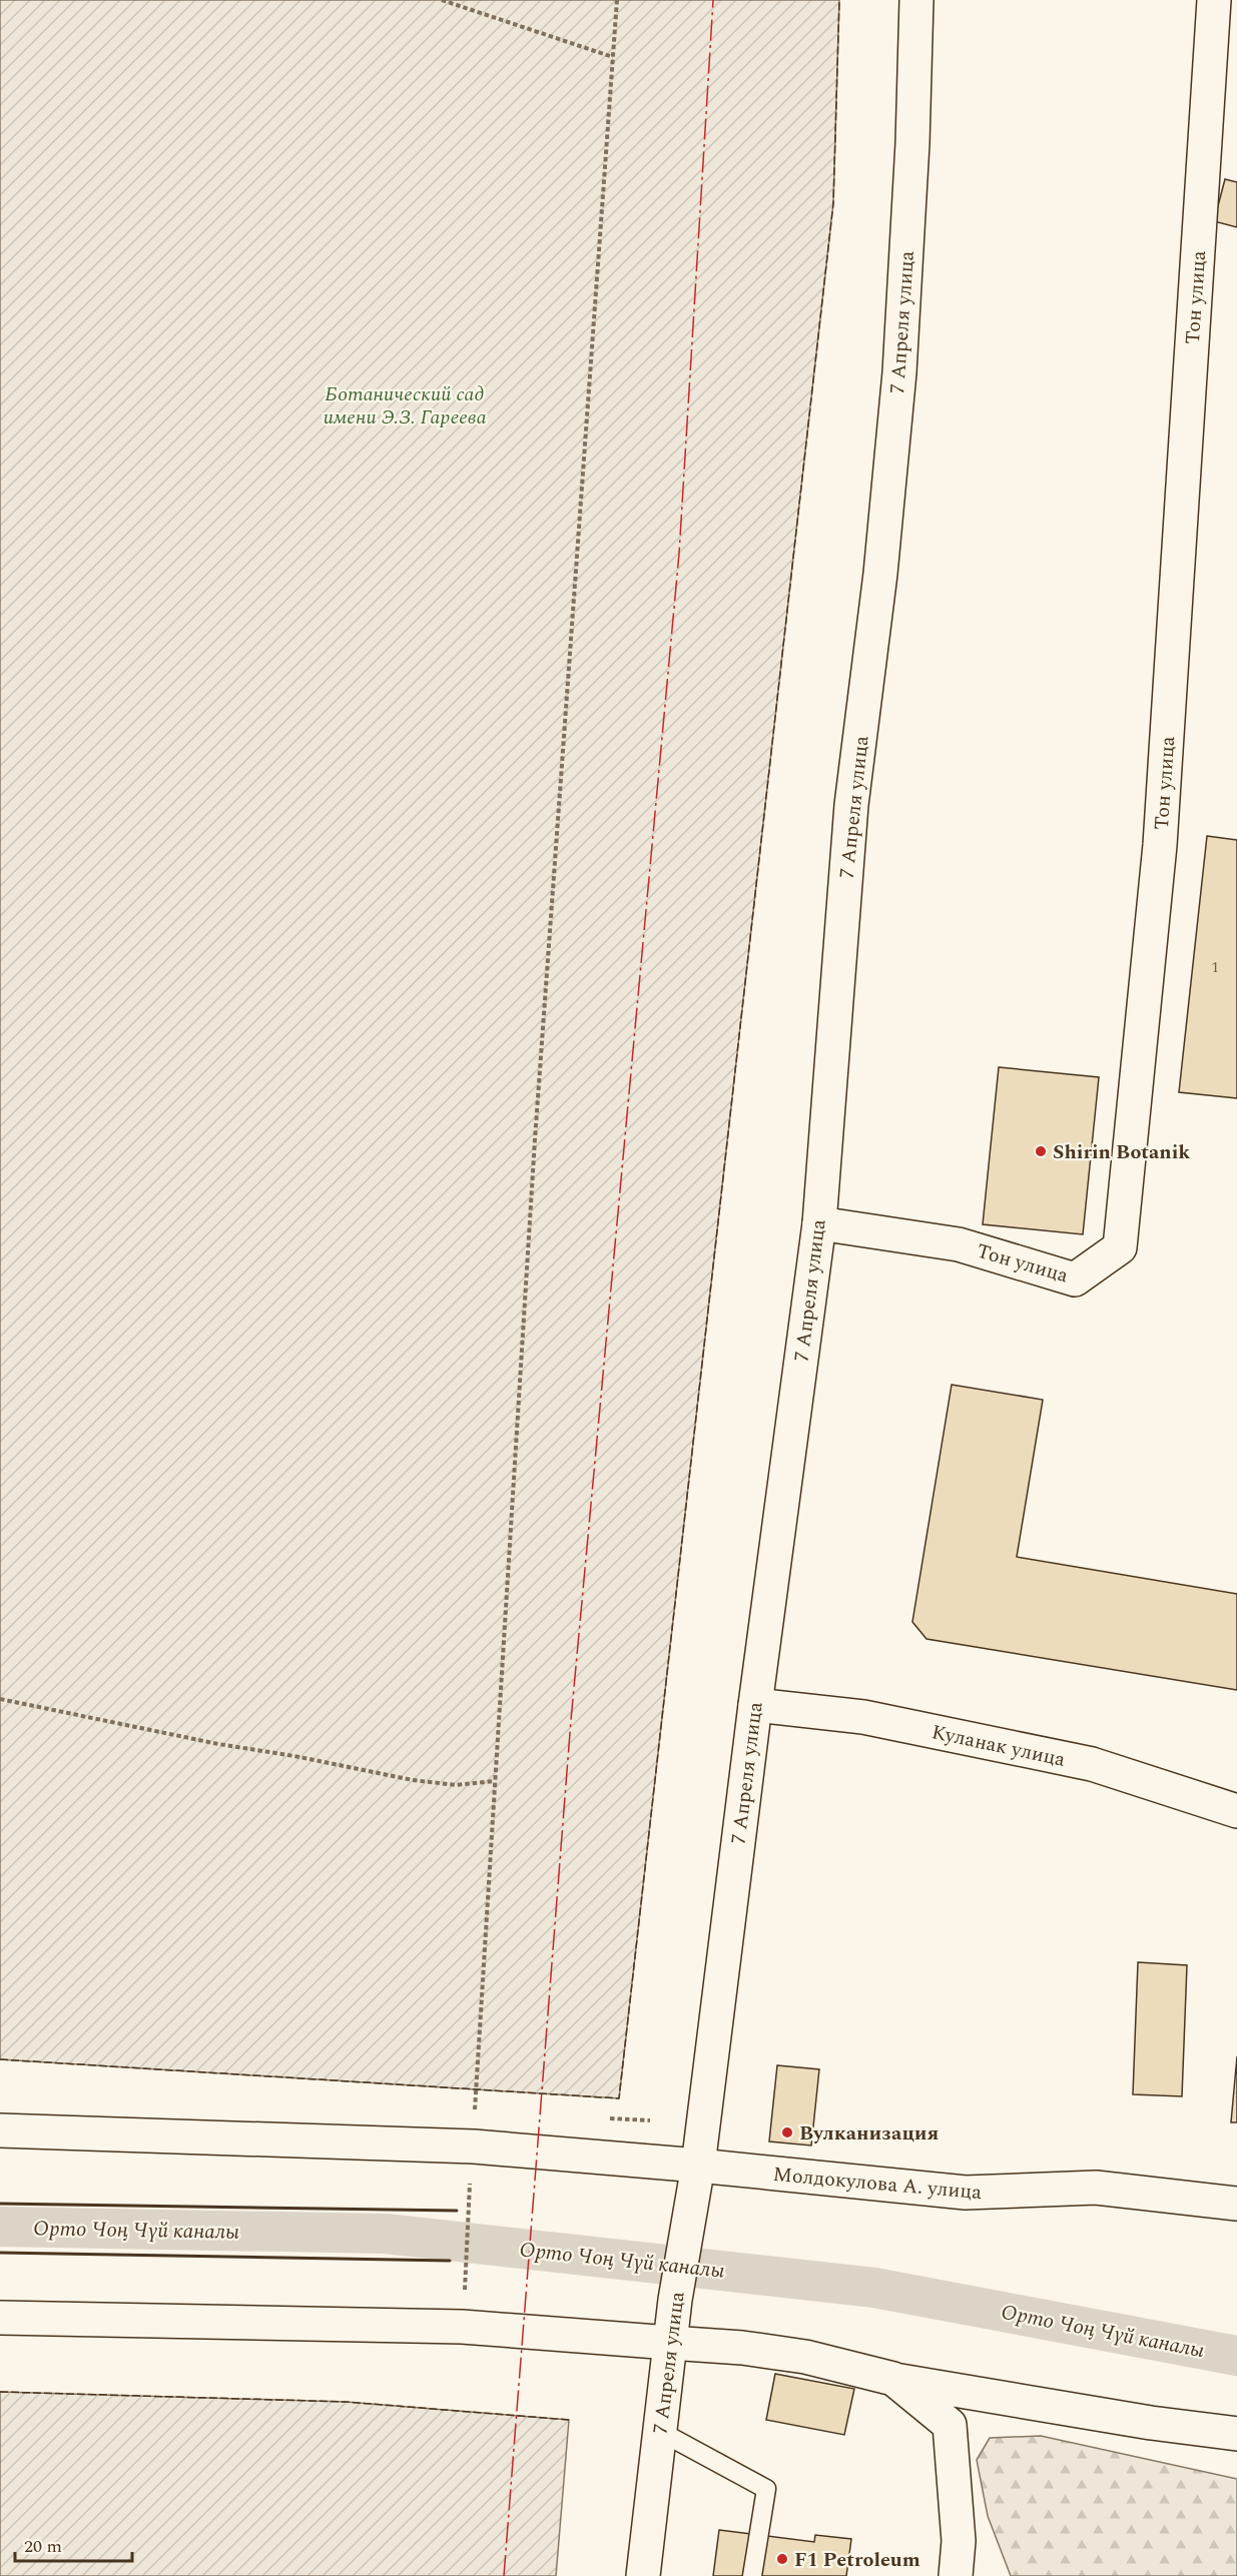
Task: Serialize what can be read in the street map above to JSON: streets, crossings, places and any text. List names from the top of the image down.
{
  "streets": {
    "main road": [
      "Тон улица",
      "7 Апреля улица",
      "Куланак улица",
      "Молдокулова А. улица"
    ]
  },
  "crossings": [
    ["Тон улица", "7 Апреля улица"],
    ["7 Апреля улица", "Куланак улица"],
    ["7 Апреля улица", "Молдокулова А. улица"]
  ],
  "water": ["Орто Чоң Чүй каналы"],
  "parks": ["Ботанический сад имени Э.З. Гареева"],
  "places": ["Shirin Botanik", "Вулканизация", "F1 Petroleum"],
  "house_numbers": ["1"],
  "scale_bar": "20 m"
}
